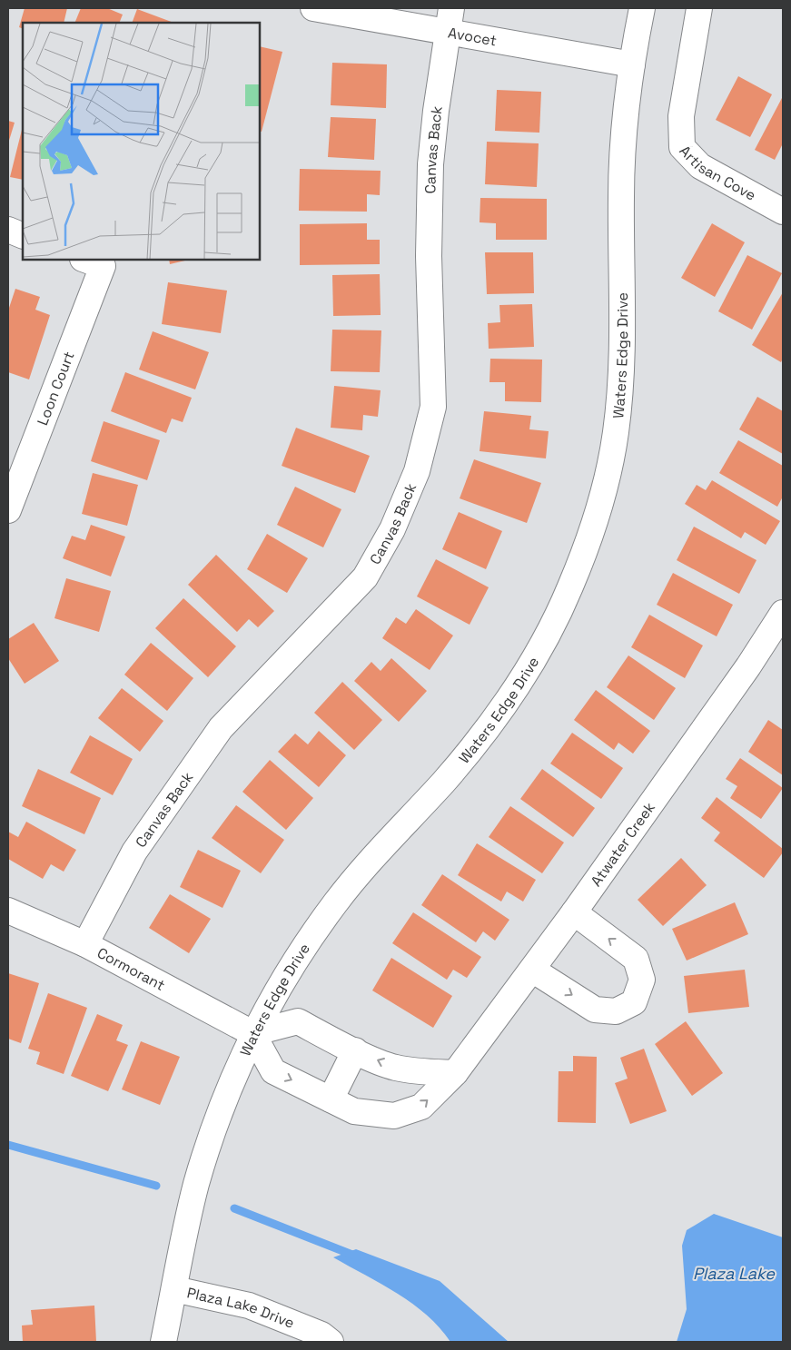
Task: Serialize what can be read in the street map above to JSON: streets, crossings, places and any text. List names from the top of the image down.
{
  "streets": {
    "street": [
      "Avocet",
      "Canvas Back",
      "Artisan Cove",
      "Waters Edge Drive",
      "Loon Court",
      "Atwater Creek",
      "Cormorant",
      "Plaza Lake Drive"
    ]
  },
  "crossings": [
    ["Avocet", "Canvas Back"],
    ["Avocet", "Waters Edge Drive"],
    ["Canvas Back", "Cormorant"],
    ["Waters Edge Drive", "Atwater Creek"],
    ["Waters Edge Drive", "Cormorant"],
    ["Waters Edge Drive", "Plaza Lake Drive"],
    ["Atwater Creek", "Cormorant"]
  ],
  "water": ["Plaza Lake"]
}
